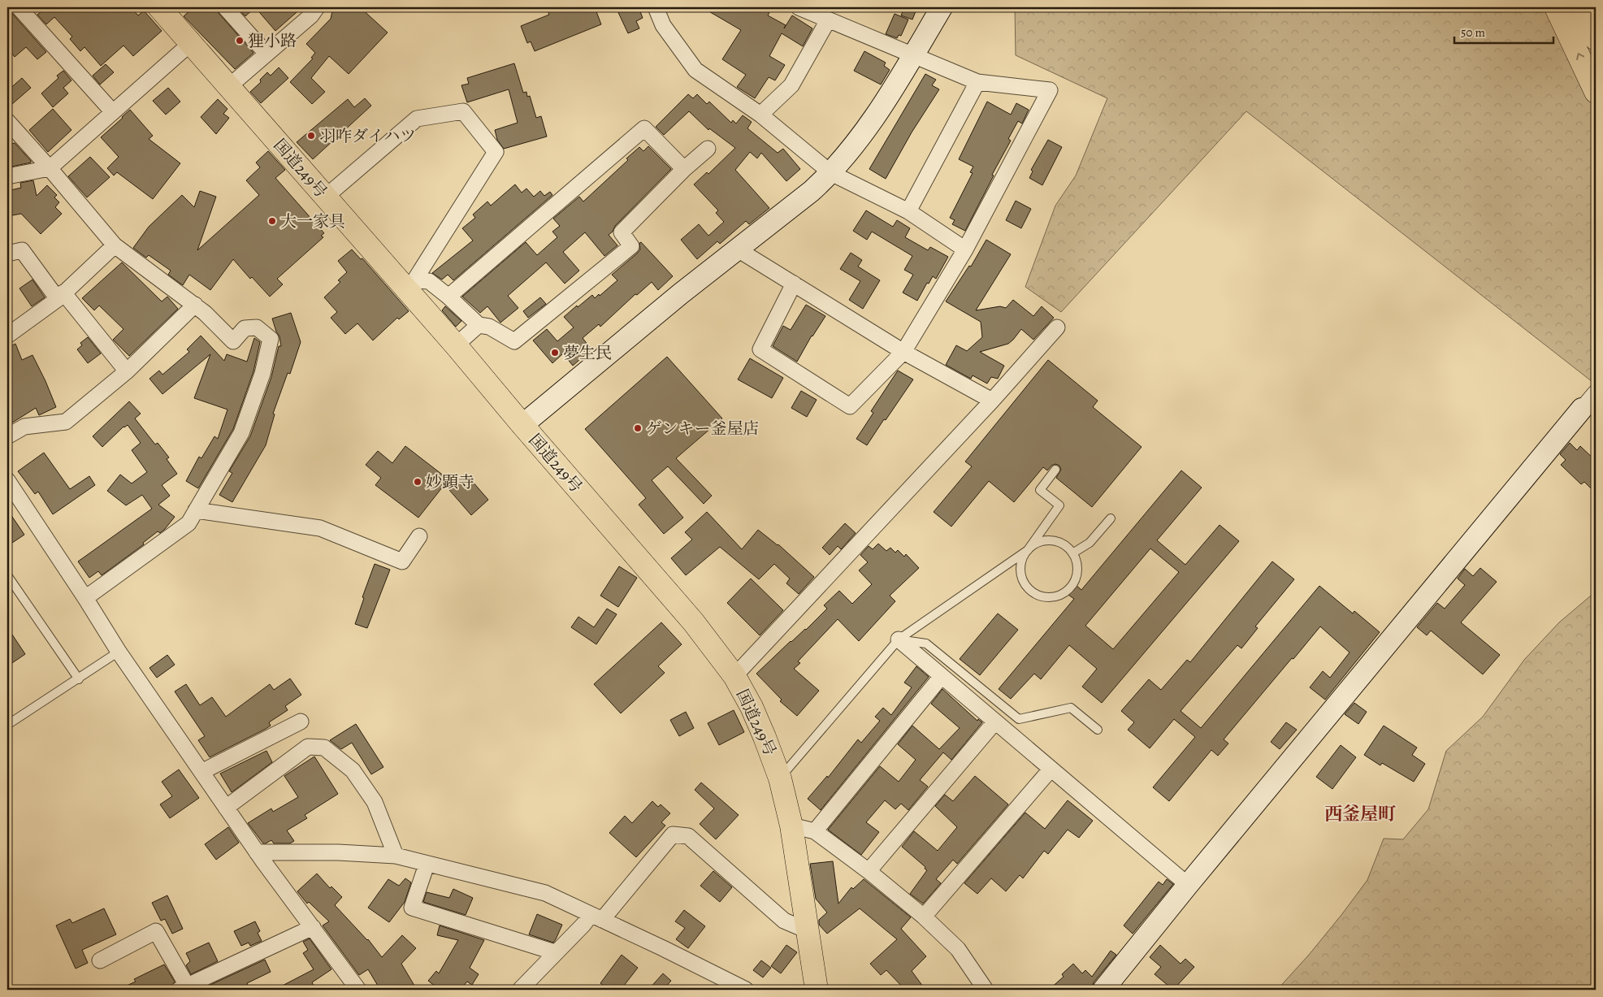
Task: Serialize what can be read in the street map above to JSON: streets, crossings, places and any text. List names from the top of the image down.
{
  "streets": {
    "highway": ["国道249号"]
  },
  "districts": ["西釜屋町"],
  "places": [
    "狸小路",
    "羽咋ダイハツ",
    "大一家具",
    "夢生民",
    "ゲンキー釜屋店",
    "妙顕寺"
  ],
  "scale_bar": "50 m"
}
